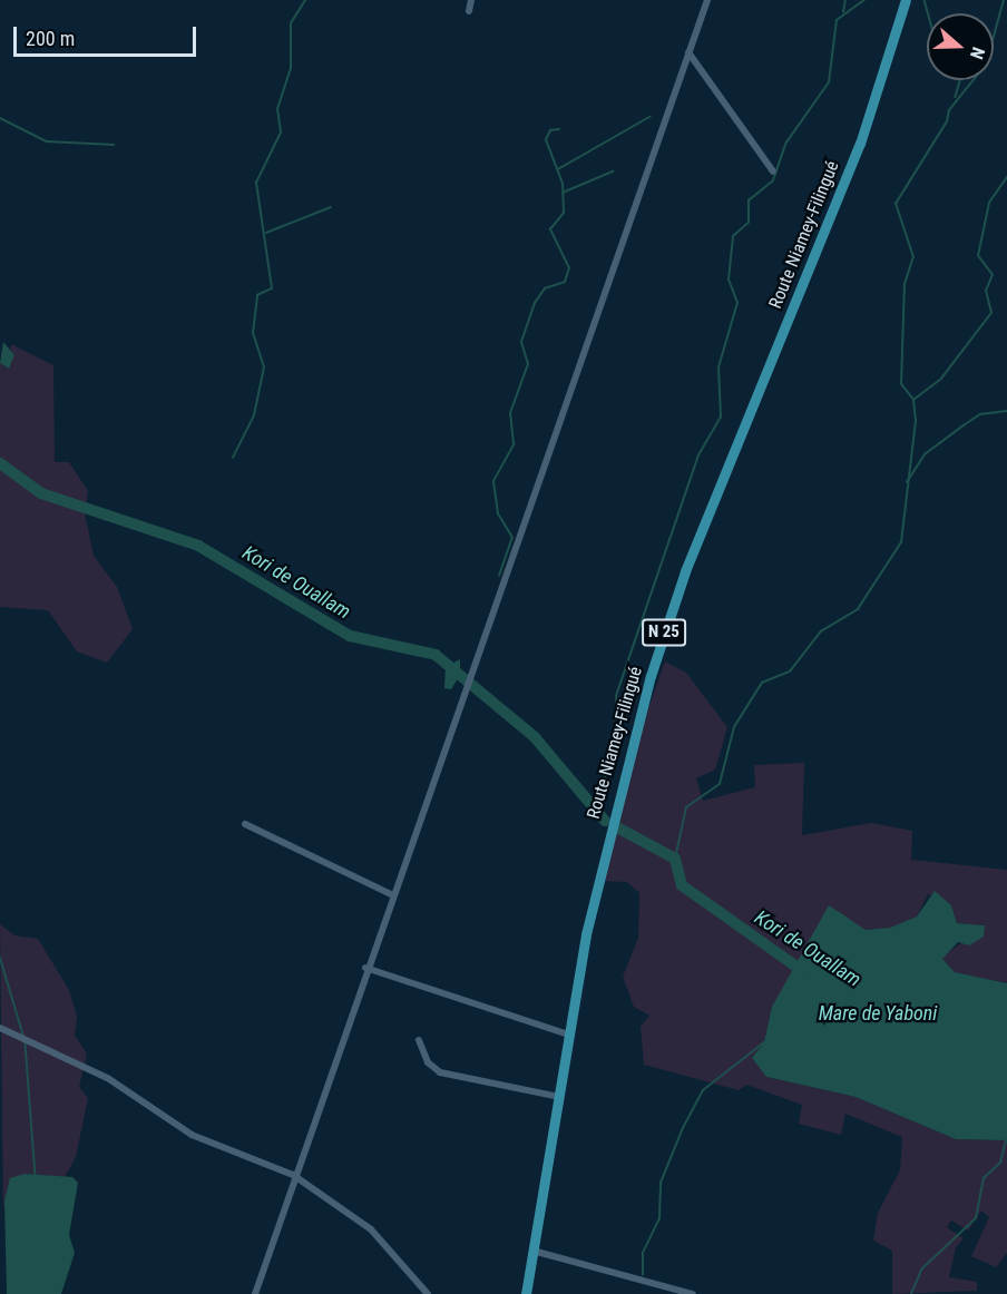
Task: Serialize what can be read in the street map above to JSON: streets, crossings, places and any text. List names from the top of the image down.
{
  "streets": {
    "main road": ["Route Niamey-Filingué", "N 25"]
  },
  "water": ["Kori de Ouallam", "Mare de Yaboni"],
  "scale_bar": "200 m",
  "north": "right"
}
